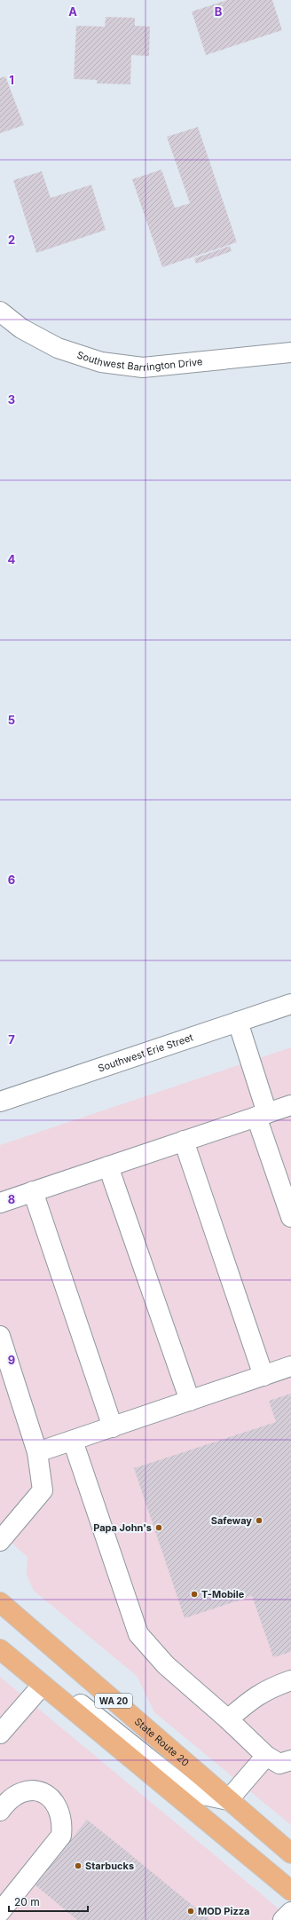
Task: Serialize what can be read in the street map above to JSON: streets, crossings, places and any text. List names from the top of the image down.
{
  "streets": {
    "main road": ["WA 20", "State Route 20"],
    "street": ["Southwest Barrington Drive", "Southwest Erie Street"]
  },
  "places": [
    "Safeway",
    "Papa John's",
    "T-Mobile",
    "Starbucks",
    "MOD Pizza"
  ],
  "scale_bar": "20 m",
  "grid": {
    "columns": ["A", "B"],
    "rows": [
      "1",
      "2",
      "3",
      "4",
      "5",
      "6",
      "7",
      "8",
      "9"
    ]
  }
}
